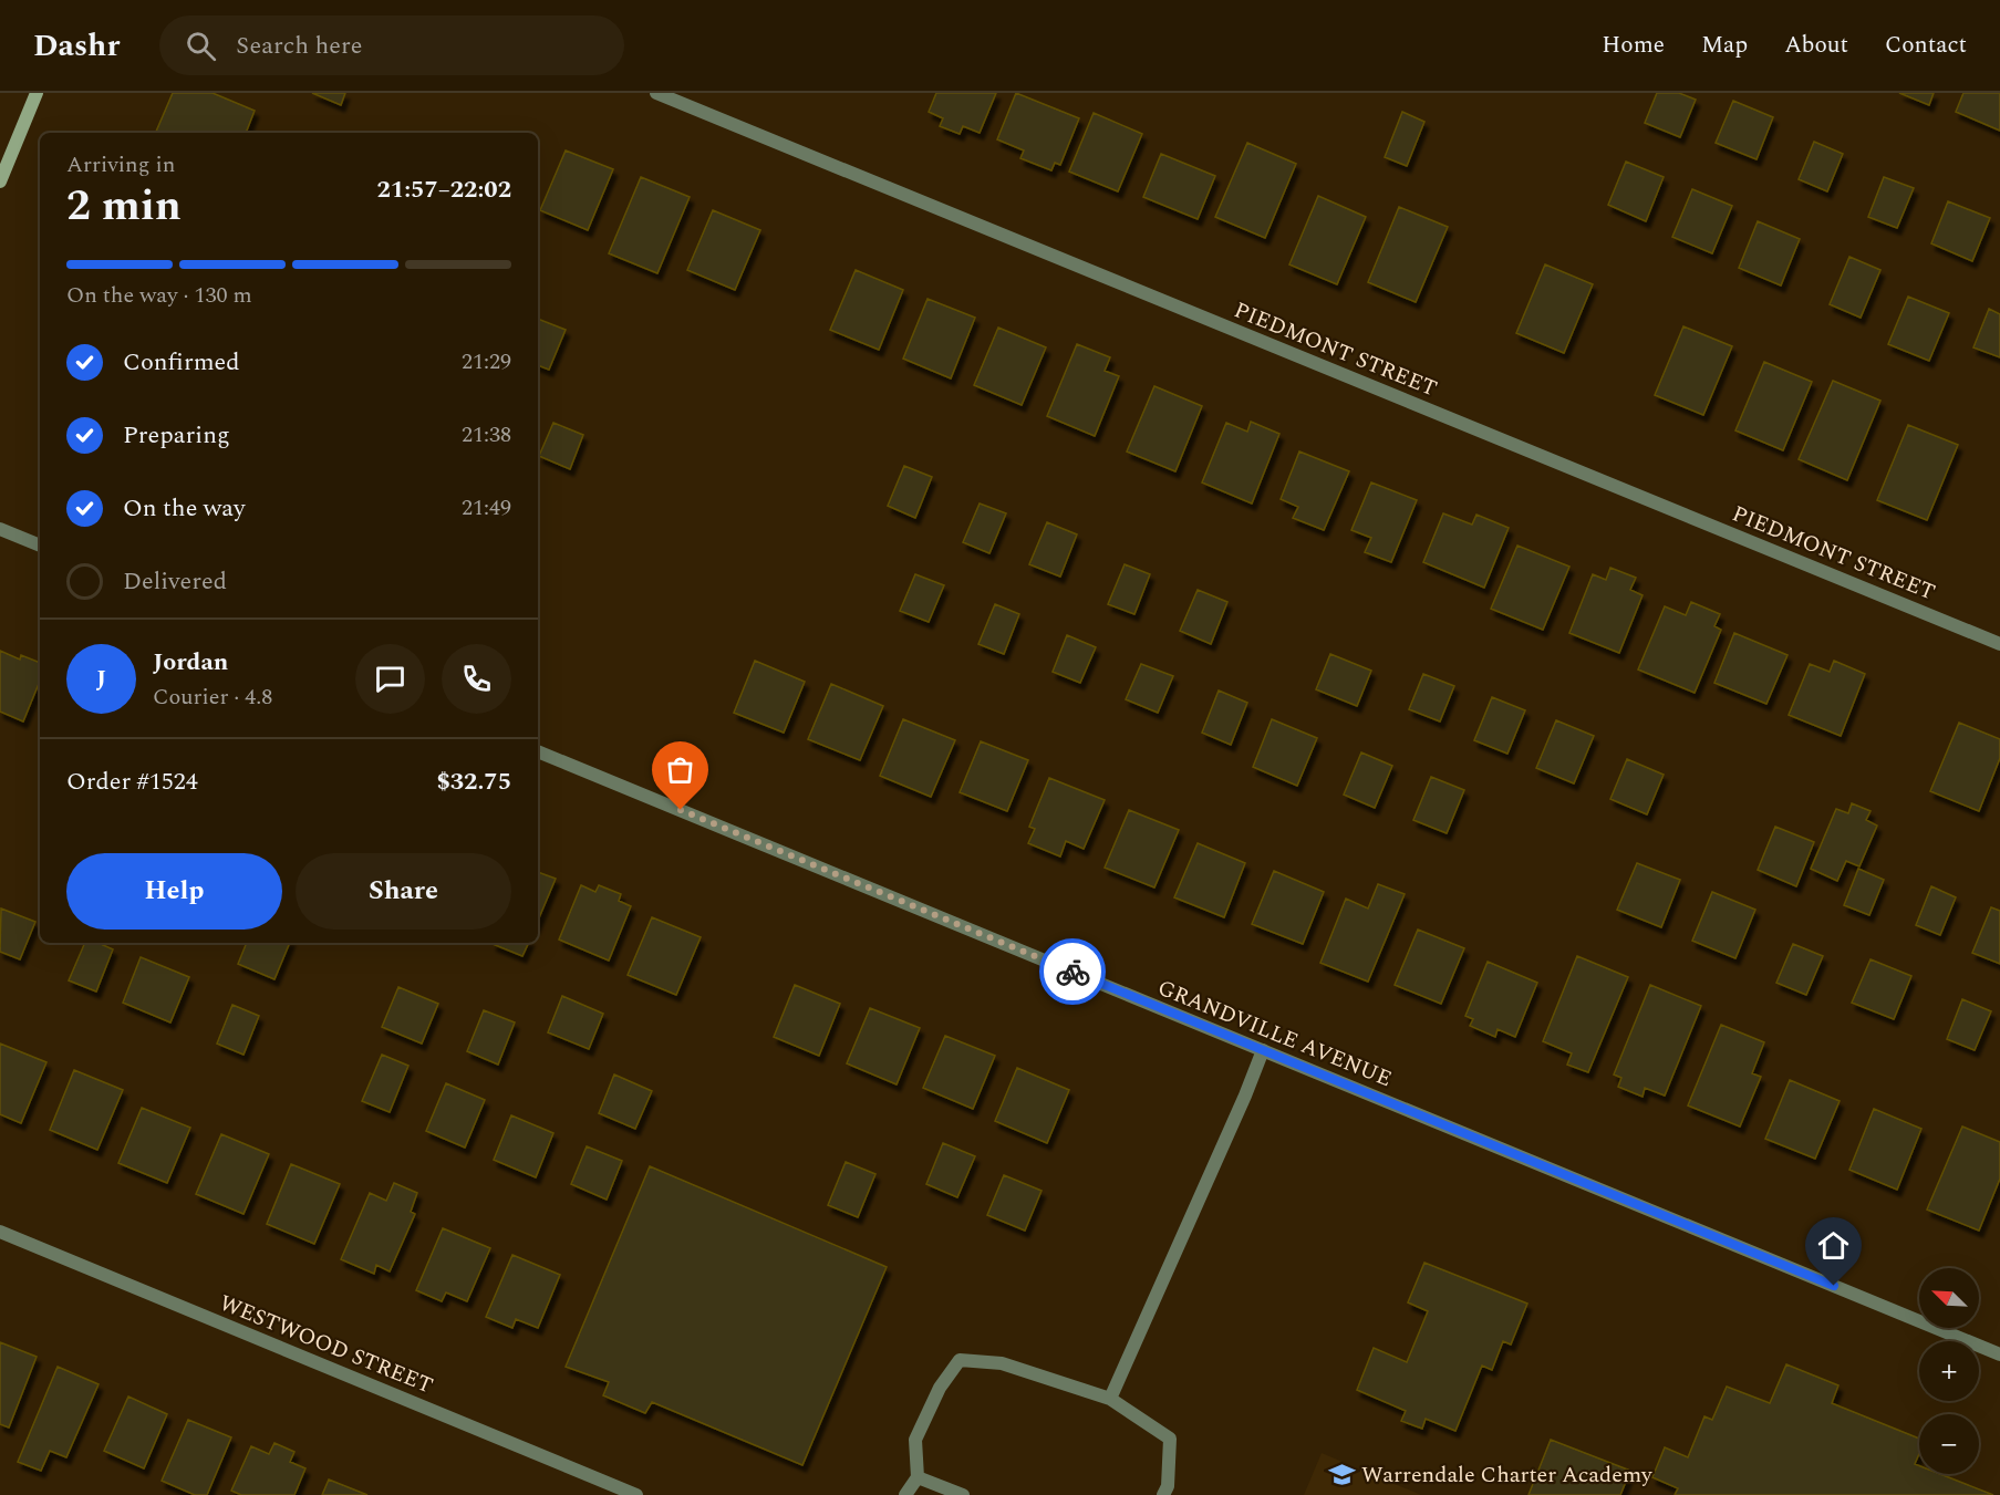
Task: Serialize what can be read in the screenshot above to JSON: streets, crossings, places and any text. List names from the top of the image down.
{
  "streets": {
    "street": ["PIEDMONT STREET", "GRANDVILLE AVENUE", "WESTWOOD STREET"]
  },
  "places": {
    "school or university": ["Warrendale Charter Academy"]
  },
  "north": "top left",
  "page": {
    "header": "Dashr",
    "search": "Search here",
    "nav": [
      "Home",
      "Map",
      "About",
      "Contact"
    ],
    "heading": ["2 min", "Arriving in", "21:57–22:02"],
    "panel": [
      "Jordan",
      "Courier · 4.8",
      "Order #1524",
      "$32.75"
    ],
    "bar": "On the way · 130 m",
    "list": [
      ["Confirmed", "21:29"],
      ["Preparing", "21:38"],
      ["On the way", "21:49"],
      "Delivered"
    ],
    "round": "J",
    "buttons": ["Help", "Share"],
    "map_buttons": ["+", "−"]
  }
}
